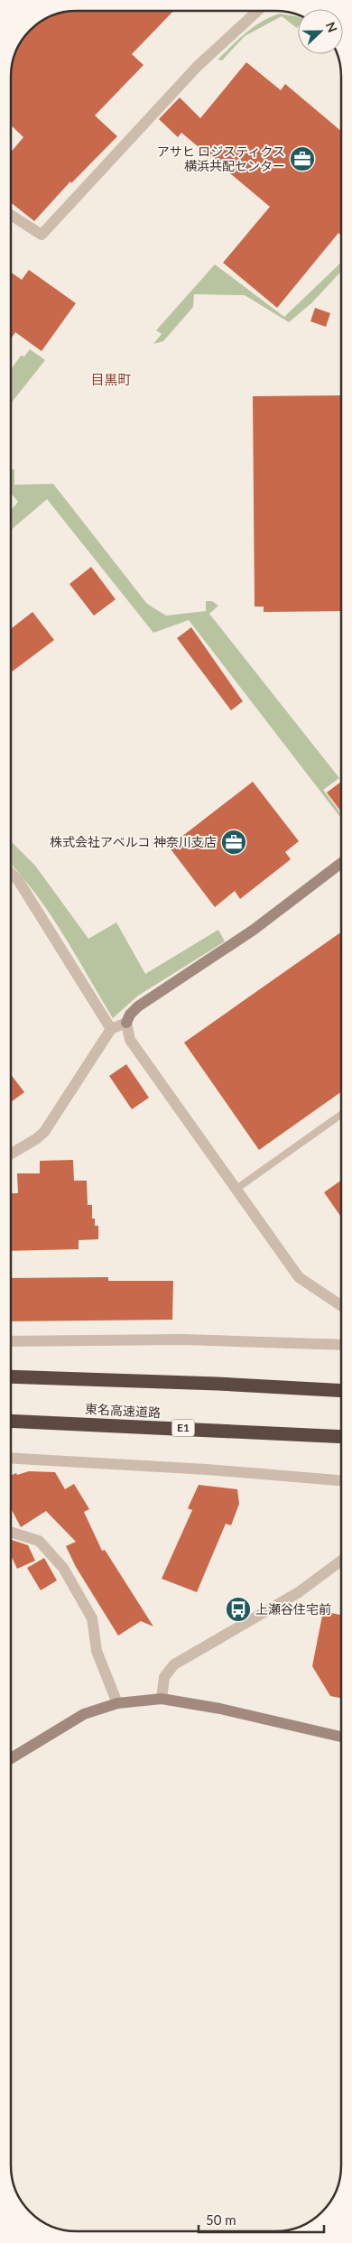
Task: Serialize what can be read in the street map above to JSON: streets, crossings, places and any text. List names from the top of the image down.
{
  "streets": {
    "highway": ["東名高速道路", "E1"]
  },
  "districts": ["目黒町"],
  "places": {
    "office": ["アサヒ ロジスティクス 横浜共配センター", "株式会社アベルコ 神奈川支店"],
    "bus stop": ["上瀬谷住宅前"]
  },
  "scale_bar": "50 m",
  "north": "right"
}
